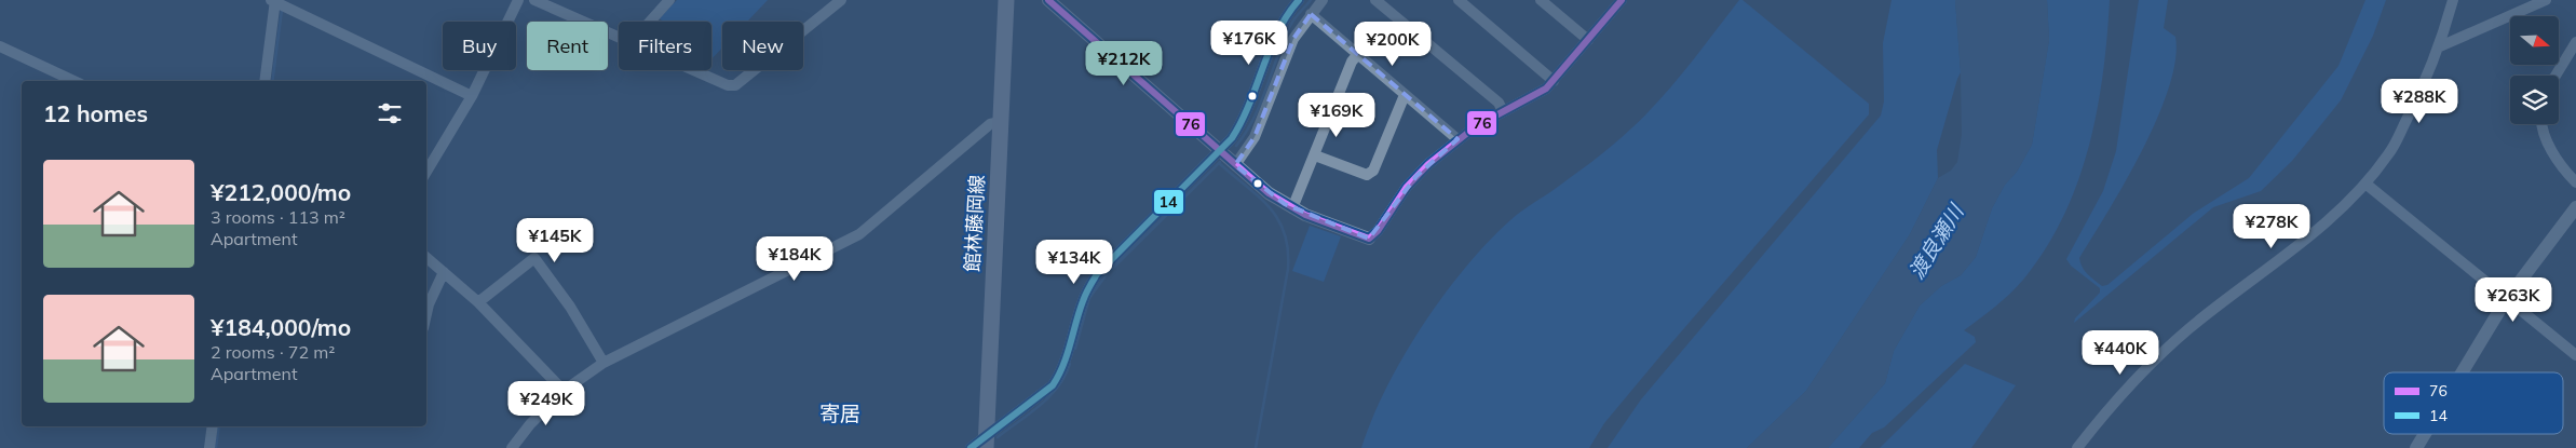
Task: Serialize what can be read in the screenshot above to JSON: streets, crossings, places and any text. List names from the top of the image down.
{
  "streets": {
    "main road": ["館林藤岡線"]
  },
  "districts": ["寄居"],
  "water": ["渡良瀬川"],
  "lines": ["transit line 76", "transit line 14"],
  "legend": ["76", "14"],
  "north": "right",
  "page": {
    "price": [
      "¥176K",
      "¥200K",
      "¥212K",
      "¥288K",
      "¥169K",
      "¥278K",
      "¥145K",
      "¥184K",
      "¥134K",
      "¥263K",
      "¥440K",
      "¥249K"
    ],
    "chip": [
      "Buy",
      "Rent",
      "Filters",
      "New"
    ],
    "heading": "12 homes",
    "list": [
      {
        "name": "¥212,000/mo",
        "note": "3 rooms · 113 m² · Apartment"
      },
      {
        "name": "¥184,000/mo",
        "note": "2 rooms · 72 m² · Apartment"
      }
    ]
  }
}
